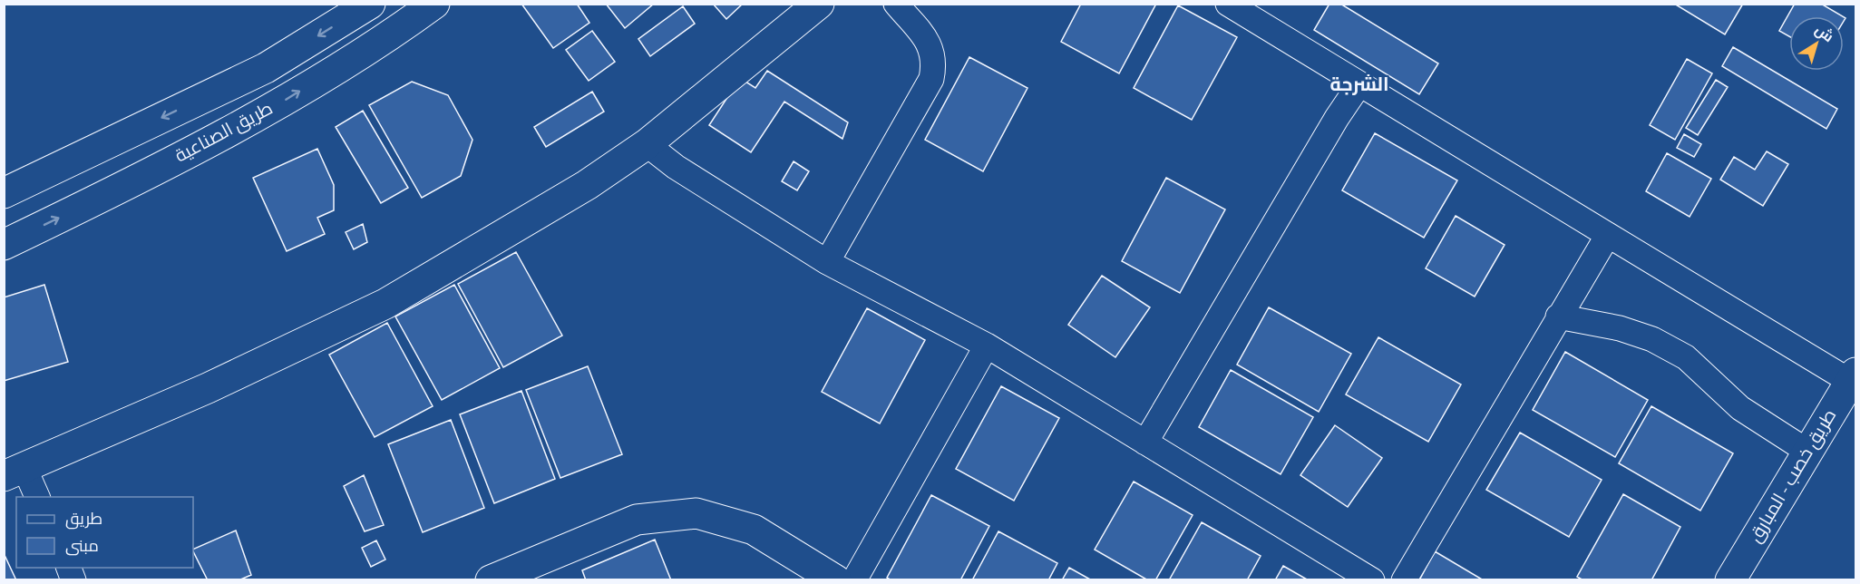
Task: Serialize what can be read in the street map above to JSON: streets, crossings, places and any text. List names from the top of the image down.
{
  "streets": {
    "main road": ["طريق الصناعية", "طريق خصب - المبارق"]
  },
  "districts": ["الشرجة"],
  "legend": ["طريق", "مبنى"],
  "north": "top right"
}
